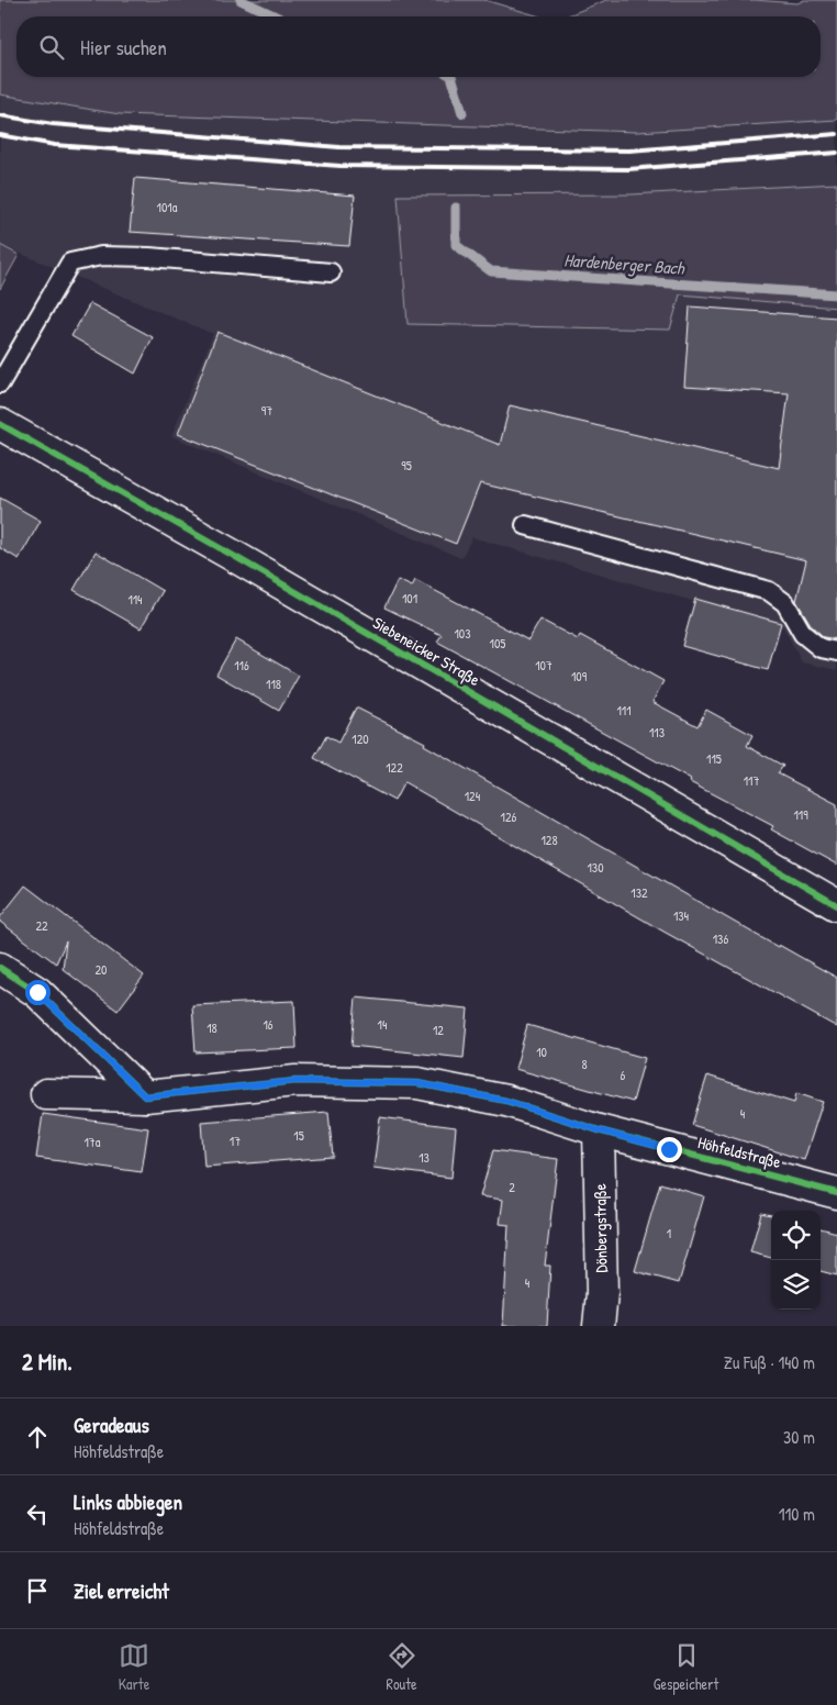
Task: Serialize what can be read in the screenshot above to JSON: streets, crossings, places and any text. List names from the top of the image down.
{
  "streets": {
    "street": ["Siebeneicker Straße", "Höhfeldstraße", "Dönbergstraße"]
  },
  "crossings": [
    ["Höhfeldstraße", "Dönbergstraße"]
  ],
  "water": ["Hardenberger Bach"],
  "house_numbers": [
    "101a",
    "97",
    "95",
    "101",
    "114",
    "103",
    "105",
    "116",
    "107",
    "109",
    "118",
    "111",
    "113",
    "120",
    "115",
    "122",
    "117",
    "124",
    "119",
    "126",
    "128",
    "130",
    "132",
    "134",
    "22",
    "136",
    "20",
    "16",
    "14",
    "18",
    "12",
    "10",
    "8",
    "6",
    "4",
    "15",
    "17",
    "17a",
    "13",
    "2",
    "1",
    "4"
  ],
  "page": {
    "search": "Hier suchen",
    "heading": ["2 Min.", "Zu Fuß · 140 m"],
    "list": [
      ["Geradeaus", "Höhfeldstraße", "30 m"],
      ["Links abbiegen", "Höhfeldstraße", "110 m"],
      "Ziel erreicht"
    ],
    "nav": ["Karte", "Route", "Gespeichert"]
  }
}
